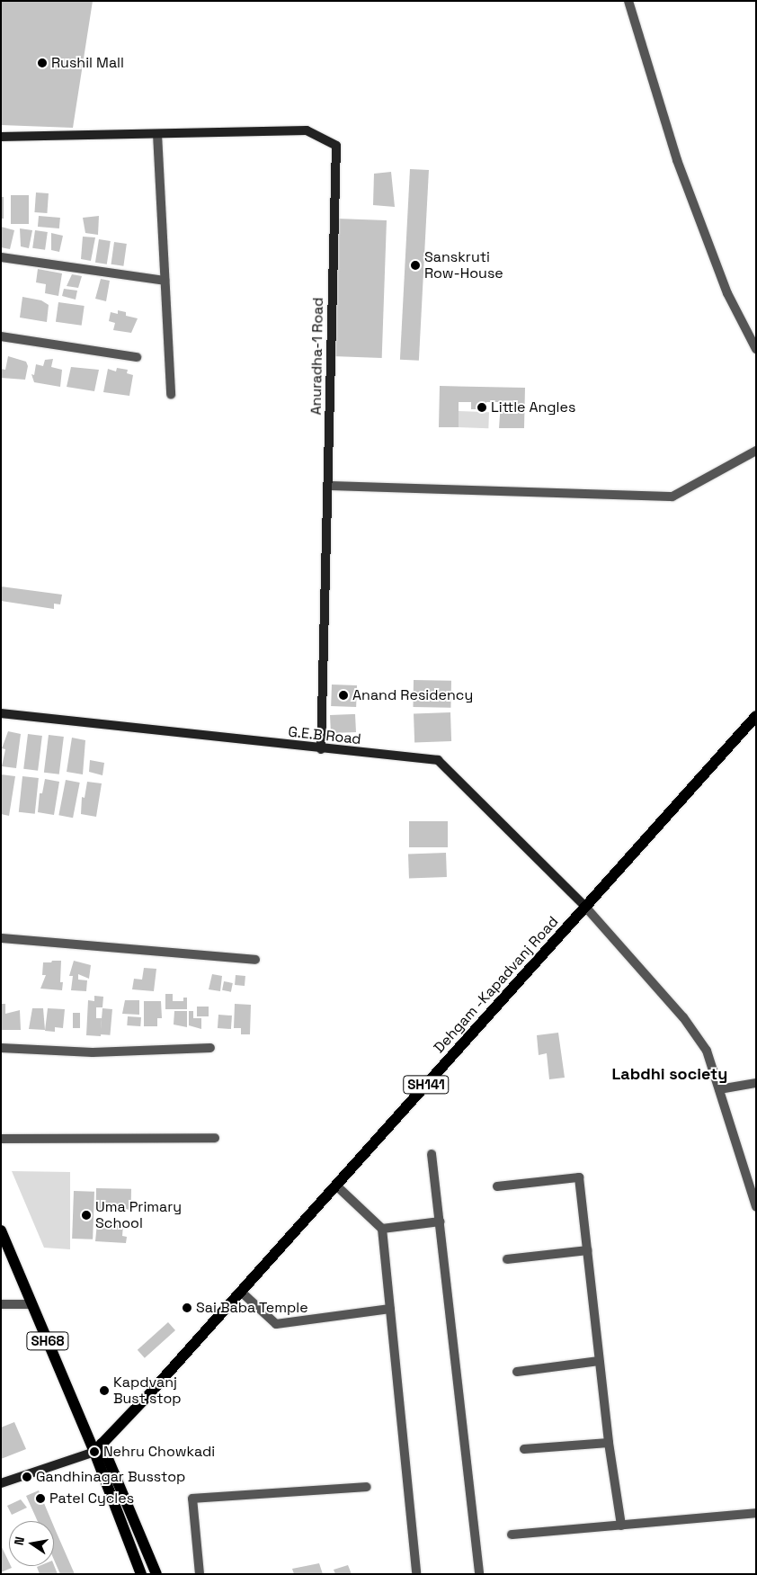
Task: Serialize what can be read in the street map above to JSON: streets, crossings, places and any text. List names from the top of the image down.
{
  "streets": {
    "main road": ["Dehgam -Kapadvanj Road", "SH141", "SH68"],
    "street": ["Anuradha-1 Road", "G.E.B Road"]
  },
  "crossings": [
    ["Anuradha-1 Road", "G.E.B Road"],
    ["G.E.B Road", "Dehgam -Kapadvanj Road"],
    ["Dehgam -Kapadvanj Road", "SH68"]
  ],
  "districts": ["Labdhi society"],
  "places": [
    "Rushil Mall",
    "Sanskruti Row-House",
    "Little Angles",
    "Anand Residency",
    "Uma Primary School",
    "Sai Baba Temple",
    "Kapdvanj Bust stop",
    "Nehru Chowkadi",
    "Gandhinagar Busstop",
    "Patel Cycles"
  ],
  "north": "left"
}
